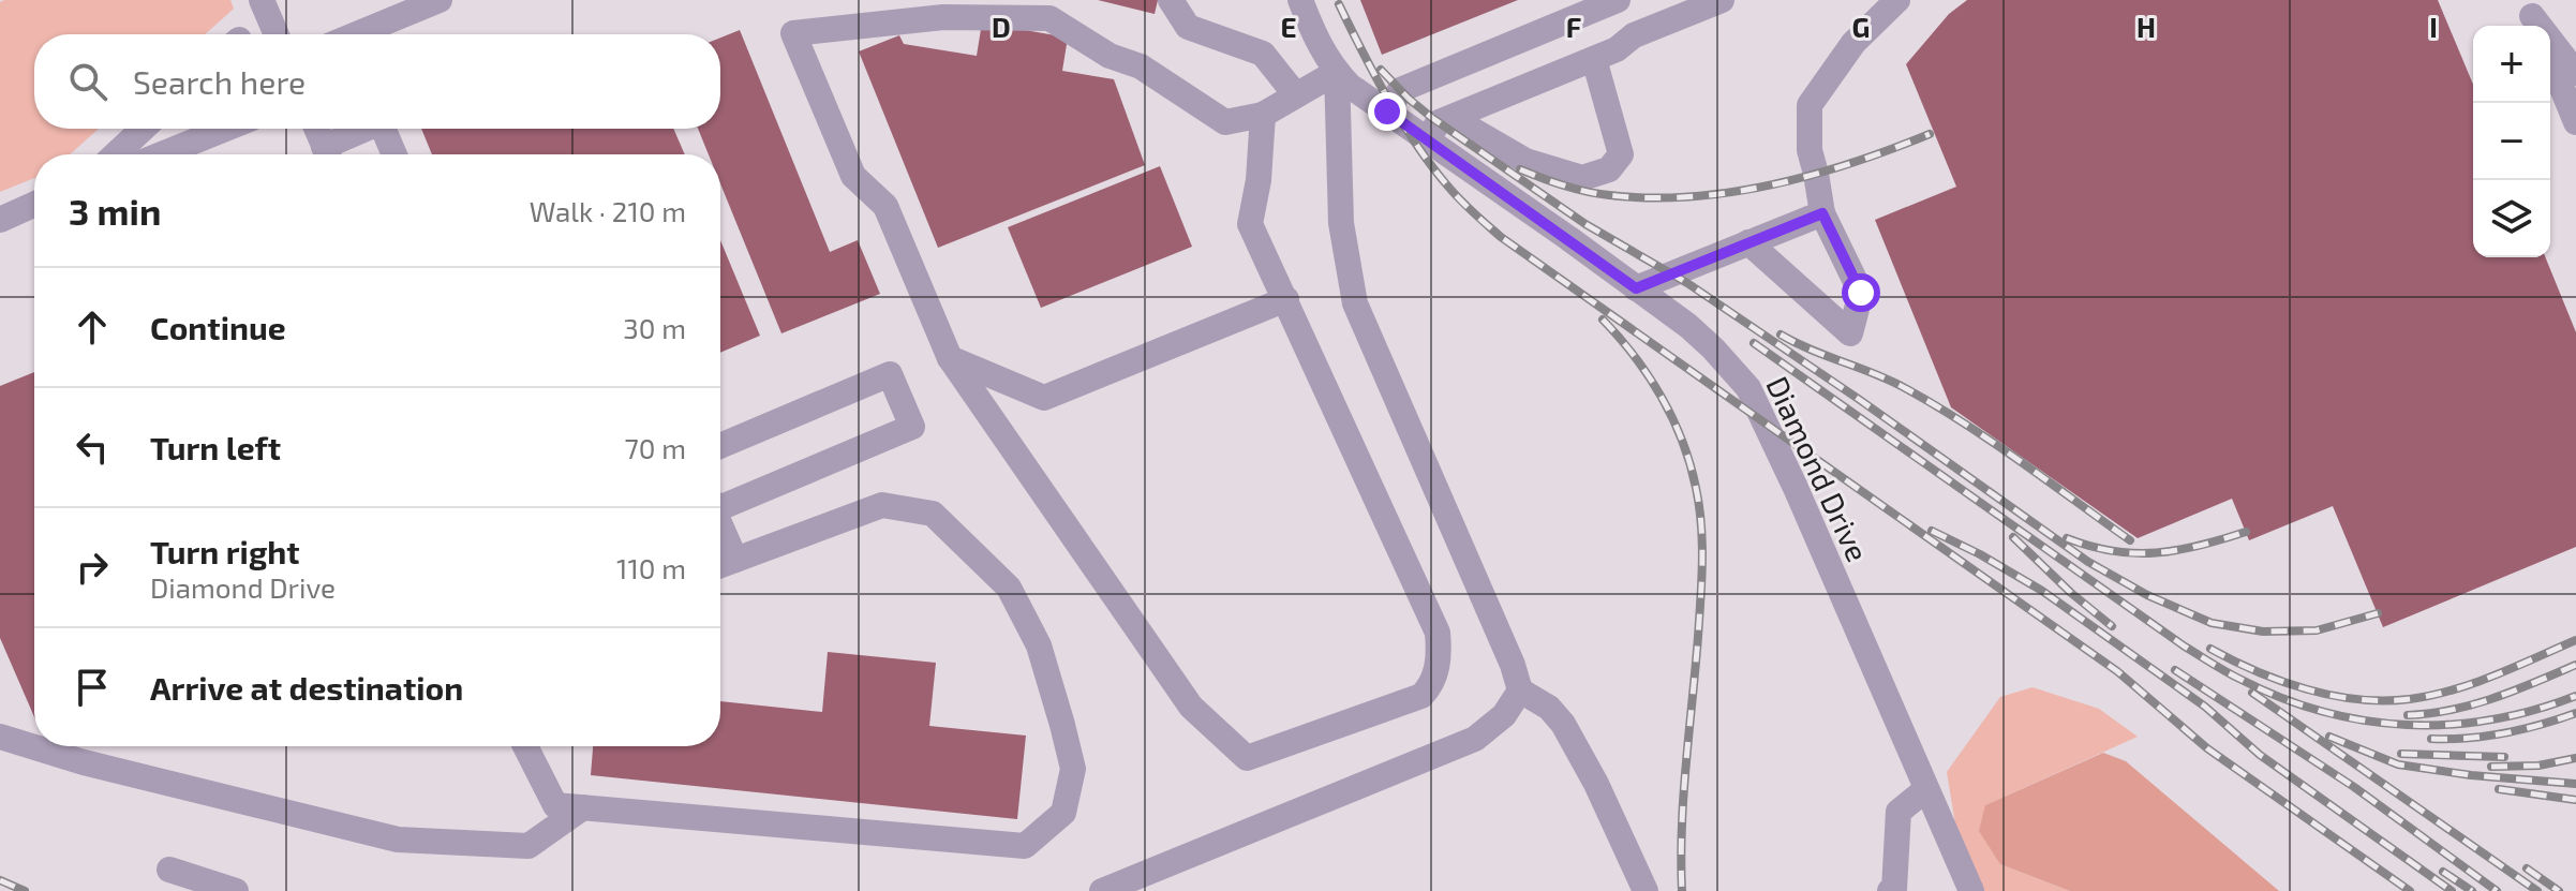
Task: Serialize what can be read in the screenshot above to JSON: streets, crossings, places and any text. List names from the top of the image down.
{
  "streets": {
    "street": ["Diamond Drive"]
  },
  "page": {
    "map_buttons": ["+", "−"],
    "search": "Search here",
    "heading": ["3 min", "Walk · 210 m"],
    "list": [
      ["Continue", "30 m"],
      ["Turn left", "70 m"],
      ["Turn right", "Diamond Drive", "110 m"],
      "Arrive at destination"
    ]
  },
  "grid": {
    "columns": [
      "D",
      "E",
      "F",
      "G",
      "H",
      "I"
    ]
  }
}
